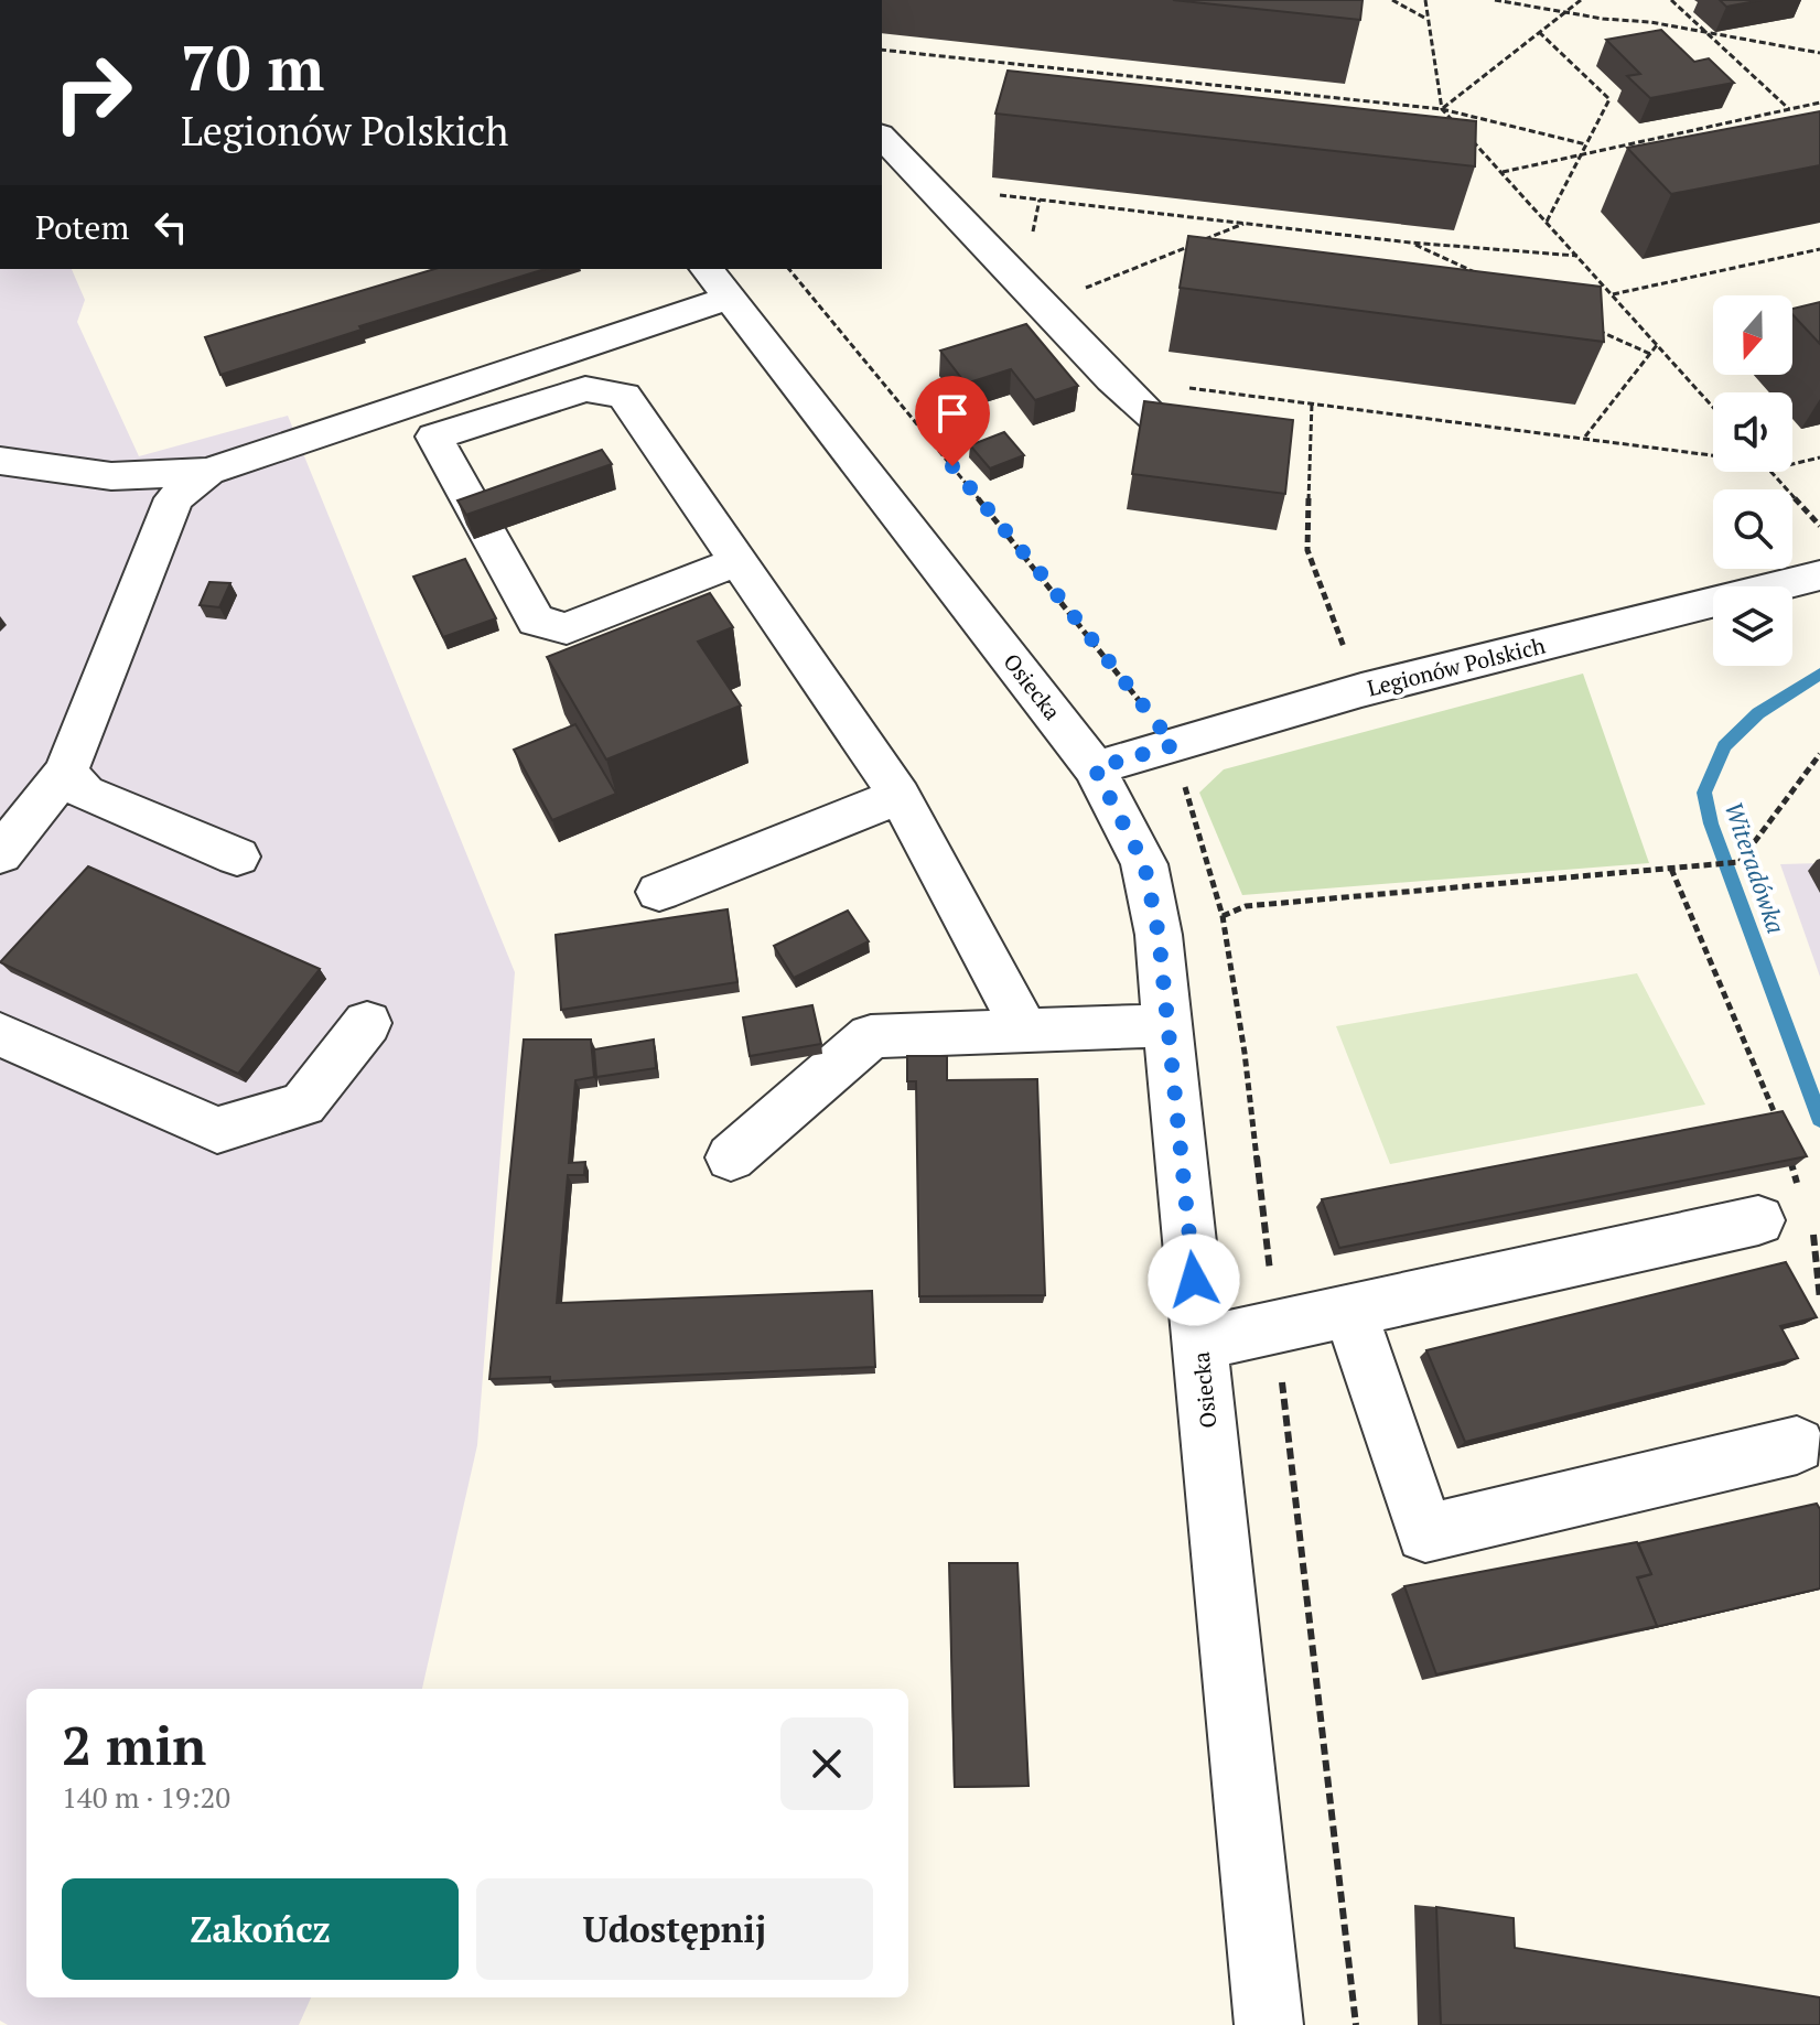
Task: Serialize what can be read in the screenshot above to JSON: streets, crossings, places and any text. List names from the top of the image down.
{
  "streets": {
    "street": ["Legionów Polskich", "Osiecka"]
  },
  "crossings": [
    ["Legionów Polskich", "Osiecka"]
  ],
  "water": ["Witeradówka"],
  "north": "bottom",
  "page": {
    "turn": ["70 m", "Legionów Polskich"],
    "then": "Potem",
    "heading": ["2 min", "140 m · 19:20"],
    "buttons": ["Zakończ", "Udostępnij"]
  }
}
